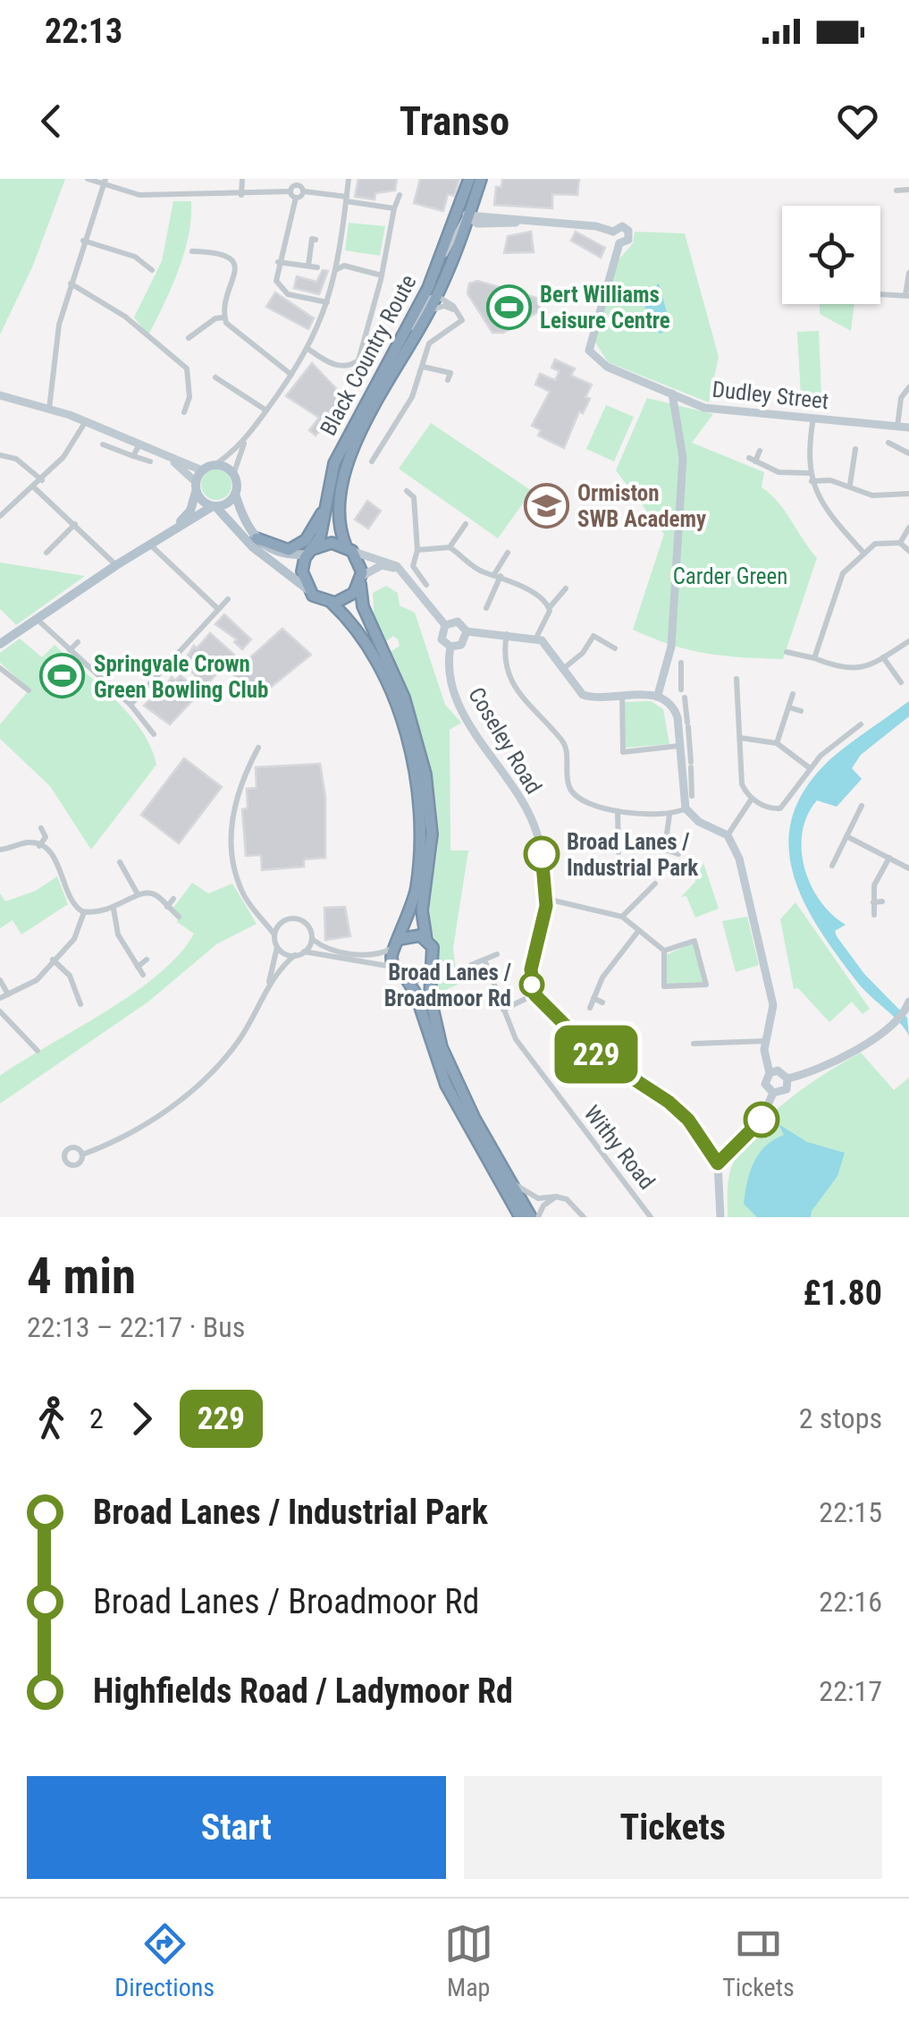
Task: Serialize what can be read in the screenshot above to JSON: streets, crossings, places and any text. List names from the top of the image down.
{
  "streets": {
    "highway": ["Black Country Route"],
    "street": ["Dudley Street", "Coseley Road", "Withy Road"]
  },
  "parks": ["Carder Green"],
  "places": {
    "sports": ["Bert Williams Leisure Centre", "Springvale Crown Green Bowling Club"],
    "school or university": ["Ormiston SWB Academy"],
    "other": ["Broad Lanes / Industrial Park", "Broad Lanes / Broadmoor Rd"]
  },
  "lines": ["bus line 229"],
  "page": {
    "status": "22:13",
    "header": "Transo",
    "on_map": "229",
    "heading": ["4 min", "22:13 – 22:17 · Bus", "£1.80"],
    "legs": ["2", "229", "2 stops"],
    "list": [
      {
        "name": "Broad Lanes / Industrial Park",
        "value": "22:15"
      },
      {
        "name": "Broad Lanes / Broadmoor Rd",
        "value": "22:16"
      },
      {
        "name": "Highfields Road / Ladymoor Rd",
        "value": "22:17"
      }
    ],
    "buttons": ["Start", "Tickets"],
    "tabs": ["Directions", "Map", "Tickets"]
  }
}
